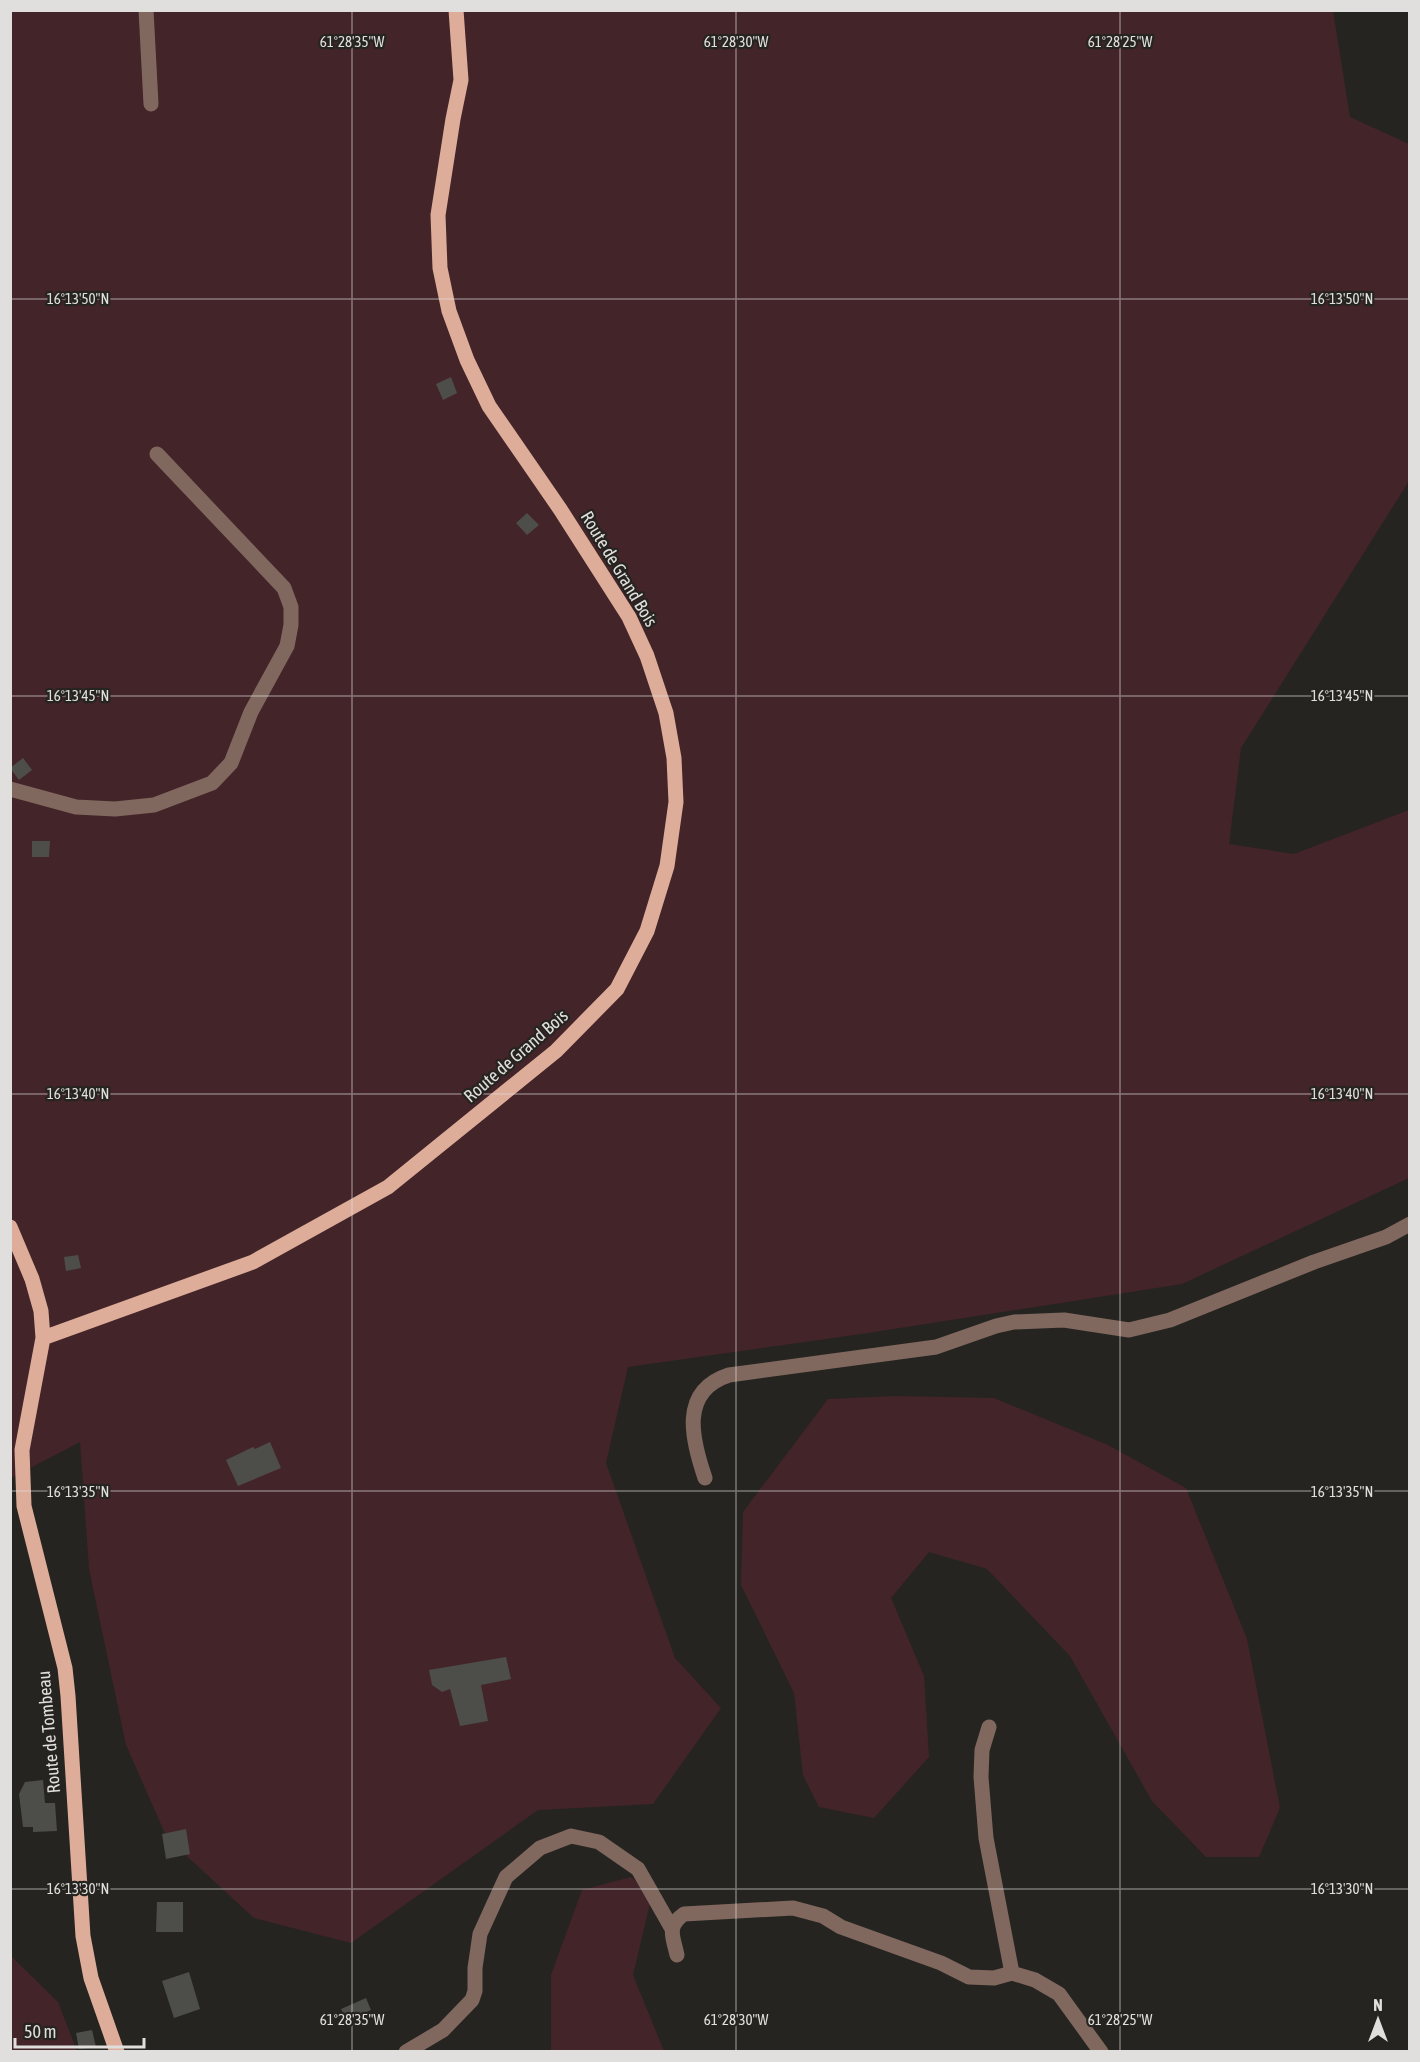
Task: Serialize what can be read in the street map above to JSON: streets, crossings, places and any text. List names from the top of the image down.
{
  "streets": {
    "main road": ["Route de Grand Bois", "Route de Tombeau"]
  },
  "crossings": [
    ["Route de Grand Bois", "Route de Tombeau"]
  ],
  "scale_bar": "50 m",
  "north": "top",
  "coordinates": [
    "61°28'35\"W",
    "61°28'30\"W",
    "61°28'25\"W",
    "16°13'50\"N",
    "16°13'45\"N",
    "16°13'40\"N",
    "16°13'35\"N",
    "16°13'30\"N"
  ]
}
